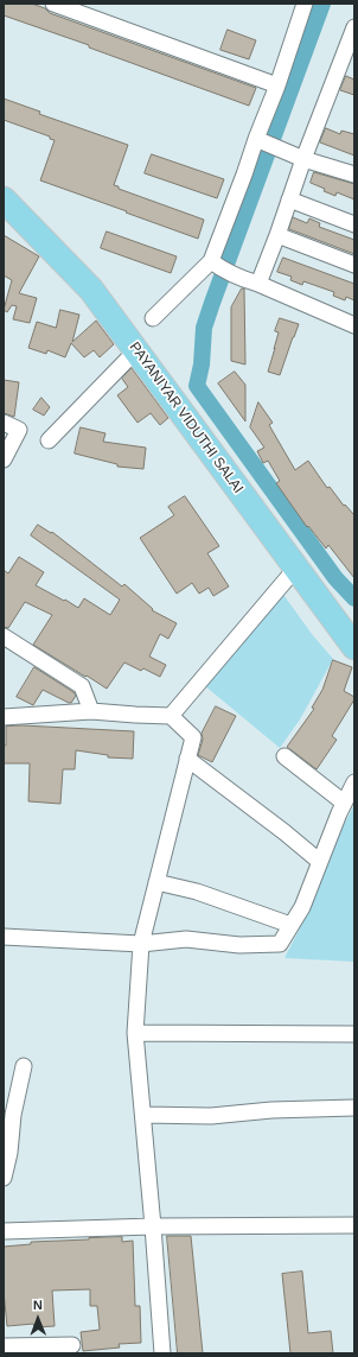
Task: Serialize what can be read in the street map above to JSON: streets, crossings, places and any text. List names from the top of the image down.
{
  "streets": {
    "main road": ["PAYANIYAR VIDUTHI SALAI"]
  },
  "north": "top"
}
